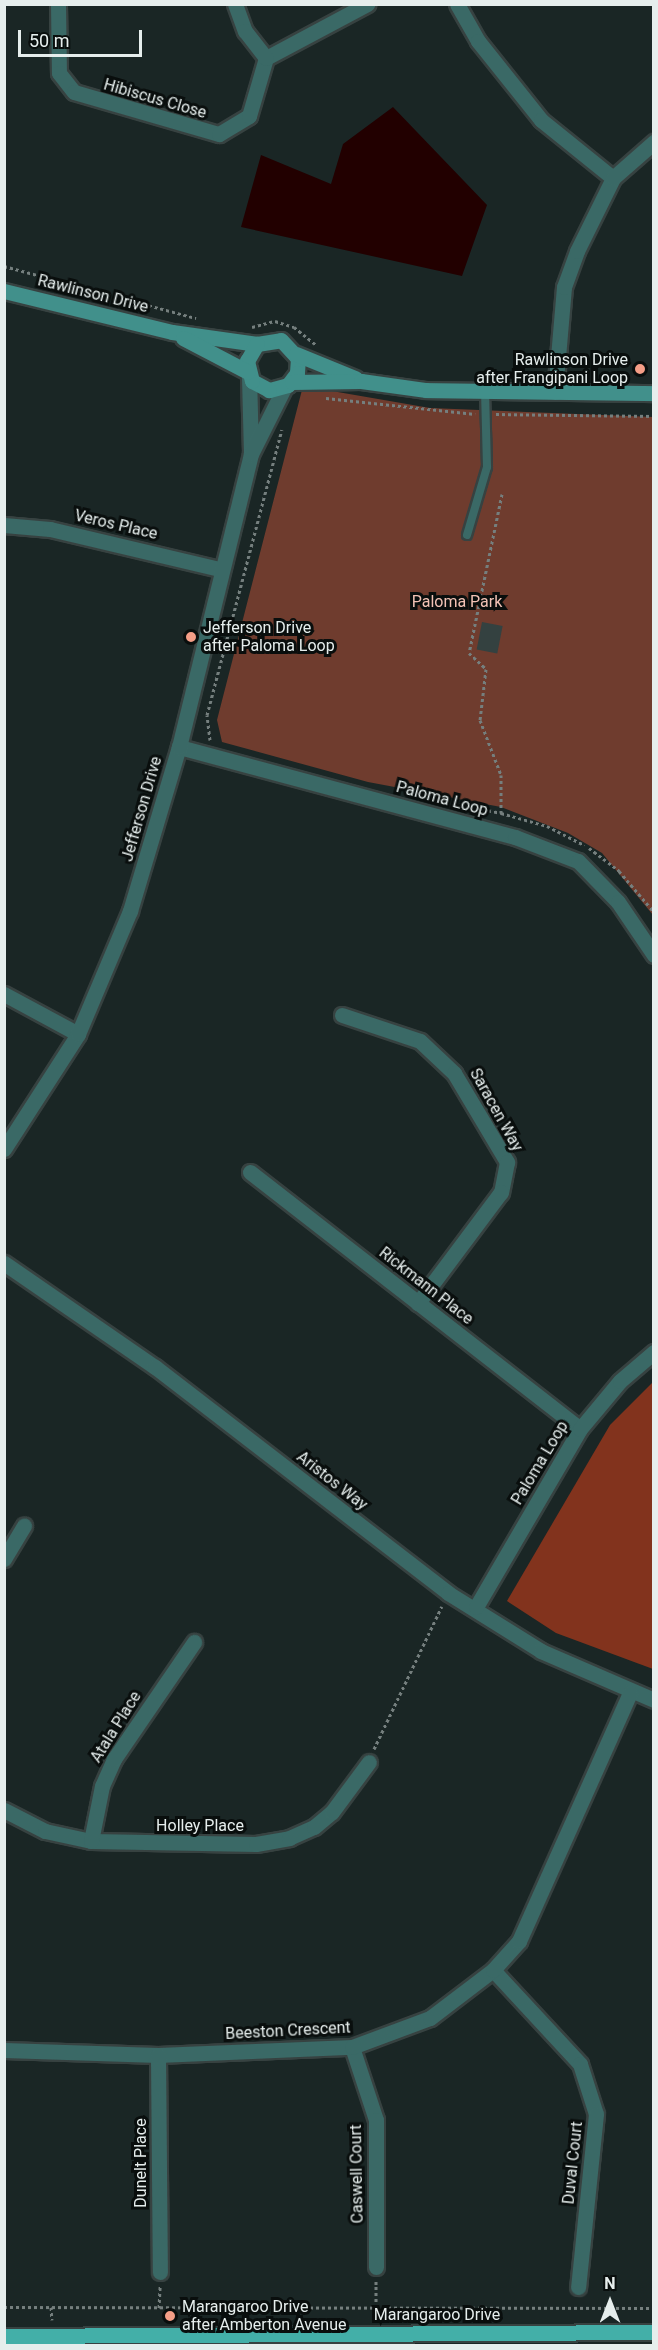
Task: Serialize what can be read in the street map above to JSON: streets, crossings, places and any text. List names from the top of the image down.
{
  "streets": {
    "main road": ["Marangaroo Drive"],
    "street": [
      "Hibiscus Close",
      "Rawlinson Drive",
      "Veros Place",
      "Paloma Loop",
      "Jefferson Drive",
      "Saracen Way",
      "Rickmann Place",
      "Aristos Way",
      "Atala Place",
      "Holley Place",
      "Beeston Crescent",
      "Dunelt Place",
      "Duval Court",
      "Caswell Court"
    ]
  },
  "crossings": [
    ["Rawlinson Drive", "Jefferson Drive"],
    ["Veros Place", "Jefferson Drive"],
    ["Paloma Loop", "Jefferson Drive"],
    ["Paloma Loop", "Rickmann Place"],
    ["Paloma Loop", "Aristos Way"],
    ["Saracen Way", "Rickmann Place"],
    ["Aristos Way", "Beeston Crescent"],
    ["Atala Place", "Holley Place"],
    ["Beeston Crescent", "Dunelt Place"],
    ["Beeston Crescent", "Duval Court"],
    ["Beeston Crescent", "Caswell Court"]
  ],
  "parks": ["Paloma Park"],
  "places": ["Rawlinson Drive after Frangipani Loop", "Jefferson Drive after Paloma Loop", "Marangaroo Drive after Amberton Avenue"],
  "scale_bar": "50 m",
  "north": "top"
}
